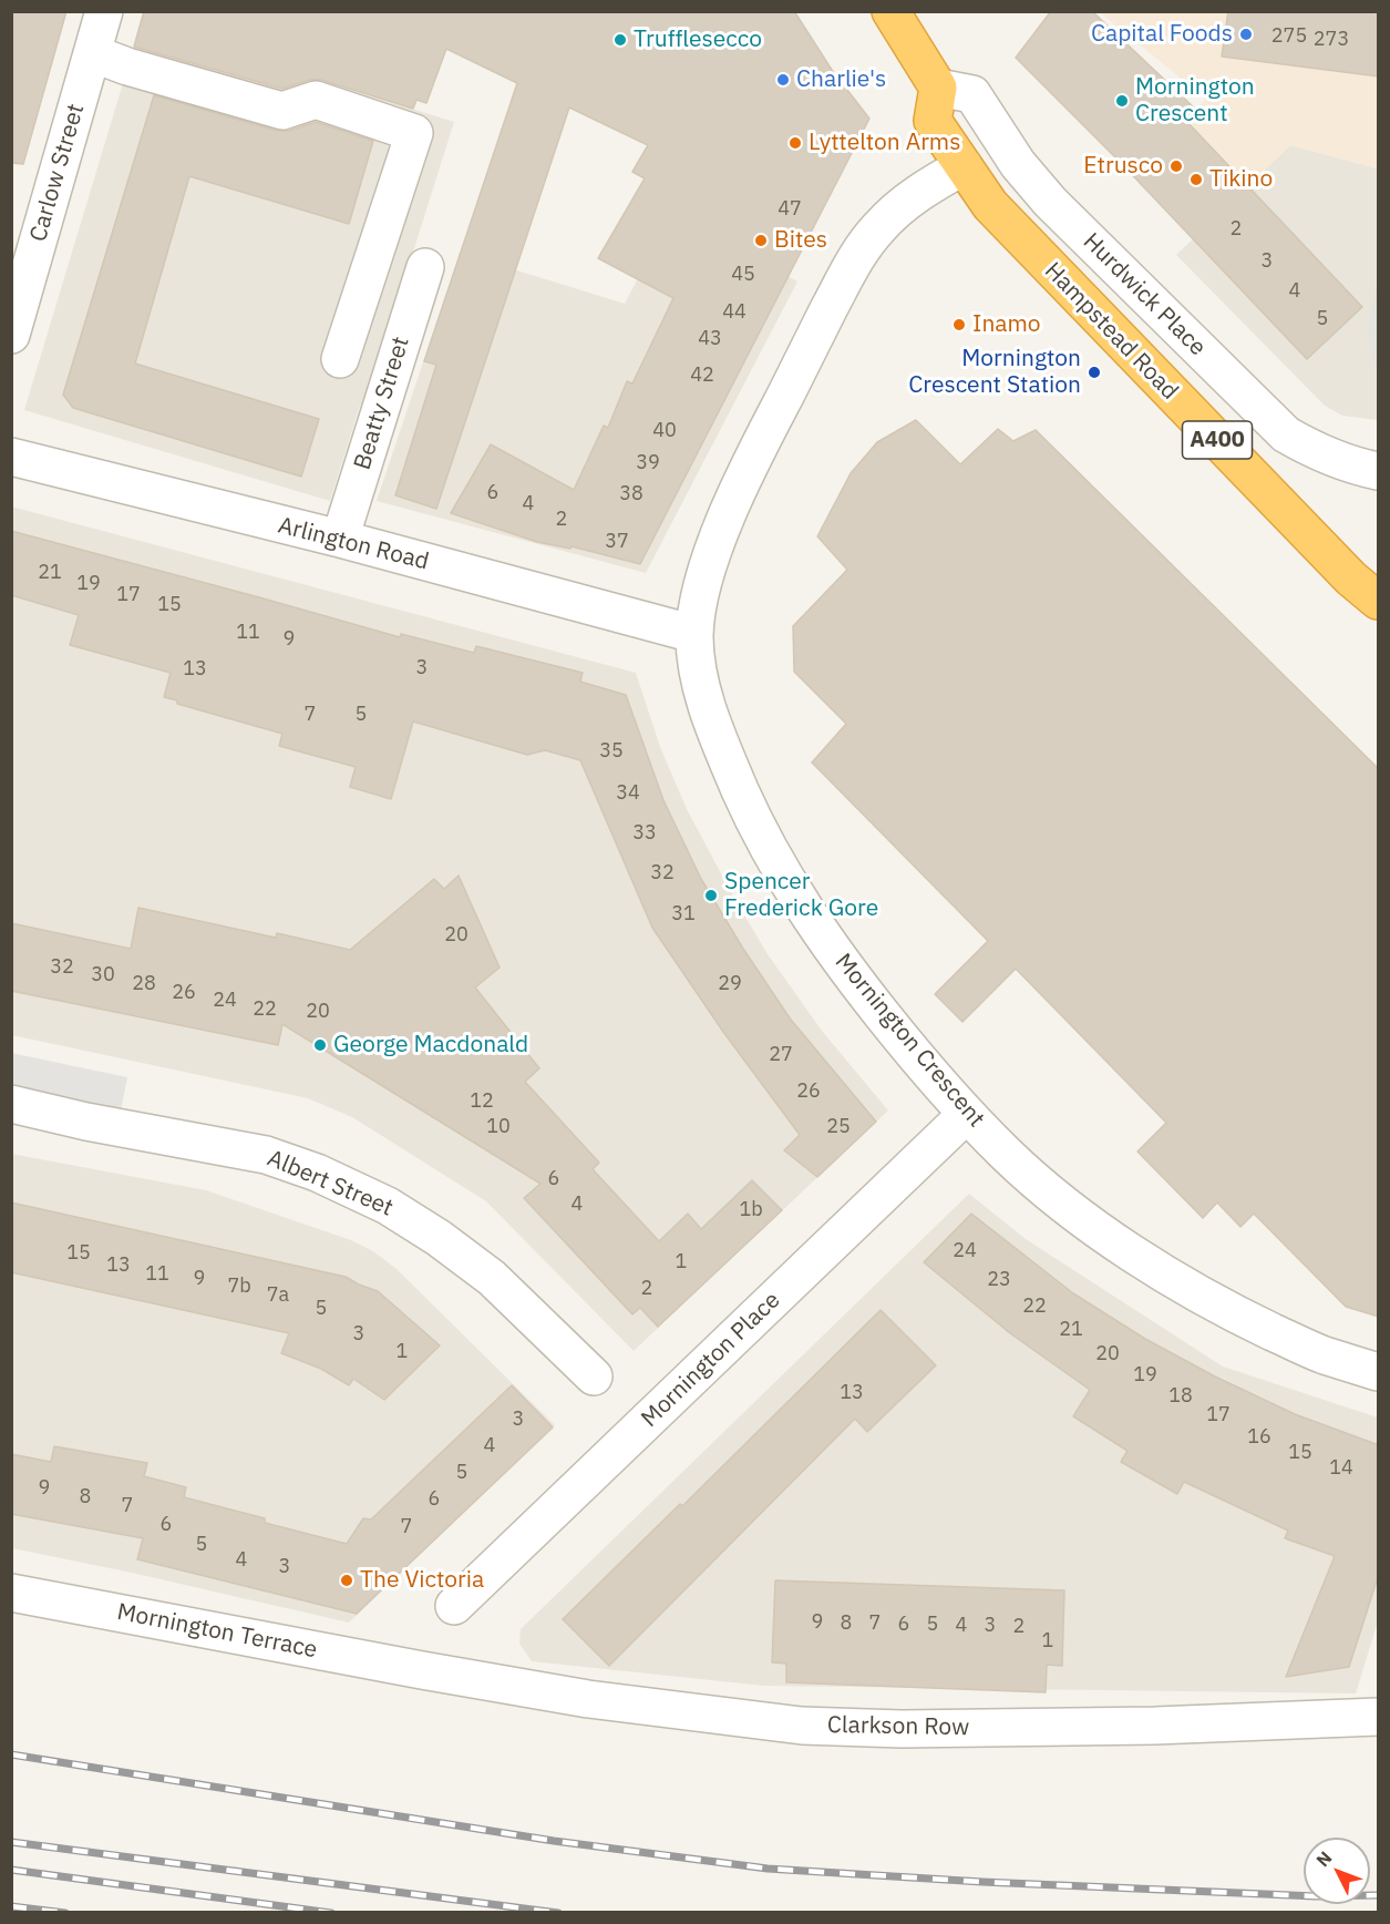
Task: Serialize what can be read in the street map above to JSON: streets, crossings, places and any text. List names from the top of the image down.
{
  "streets": {
    "highway": ["Hampstead Road", "A400"],
    "street": [
      "Carlow Street",
      "Hurdwick Place",
      "Beatty Street",
      "Arlington Road",
      "Mornington Crescent",
      "Albert Street",
      "Mornington Place",
      "Mornington Terrace",
      "Clarkson Row"
    ]
  },
  "crossings": [
    ["Hurdwick Place", "Hampstead Road"],
    ["Hampstead Road", "Mornington Crescent"],
    ["Beatty Street", "Arlington Road"],
    ["Arlington Road", "Mornington Crescent"],
    ["Mornington Crescent", "Mornington Place"],
    ["Mornington Terrace", "Clarkson Row"]
  ],
  "places": [
    "Capital Foods",
    "Trufflesecco",
    "Charlie's",
    "Mornington Crescent",
    "Lyttelton Arms",
    "Etrusco",
    "Tikino",
    "Bites",
    "Inamo",
    "Mornington Crescent Station",
    "Spencer Frederick Gore",
    "George Macdonald",
    "The Victoria"
  ],
  "house_numbers": [
    "275",
    "273",
    "47",
    "2",
    "3",
    "45",
    "4",
    "44",
    "5",
    "43",
    "42",
    "40",
    "39",
    "6",
    "38",
    "4",
    "2",
    "37",
    "21",
    "19",
    "17",
    "15",
    "11",
    "9",
    "3",
    "13",
    "7",
    "5",
    "35",
    "34",
    "33",
    "32",
    "31",
    "20",
    "32",
    "30",
    "28",
    "29",
    "26",
    "24",
    "22",
    "20",
    "27",
    "26",
    "12",
    "10",
    "25",
    "6",
    "4",
    "1b",
    "24",
    "15",
    "1",
    "13",
    "11",
    "9",
    "23",
    "7b",
    "2",
    "7a",
    "22",
    "5",
    "21",
    "3",
    "1",
    "20",
    "19",
    "13",
    "18",
    "17",
    "3",
    "16",
    "4",
    "15",
    "14",
    "5",
    "9",
    "8",
    "6",
    "7",
    "6",
    "7",
    "5",
    "4",
    "3",
    "9",
    "8",
    "7",
    "6",
    "5",
    "4",
    "3",
    "2",
    "1"
  ],
  "north": "top left"
}
